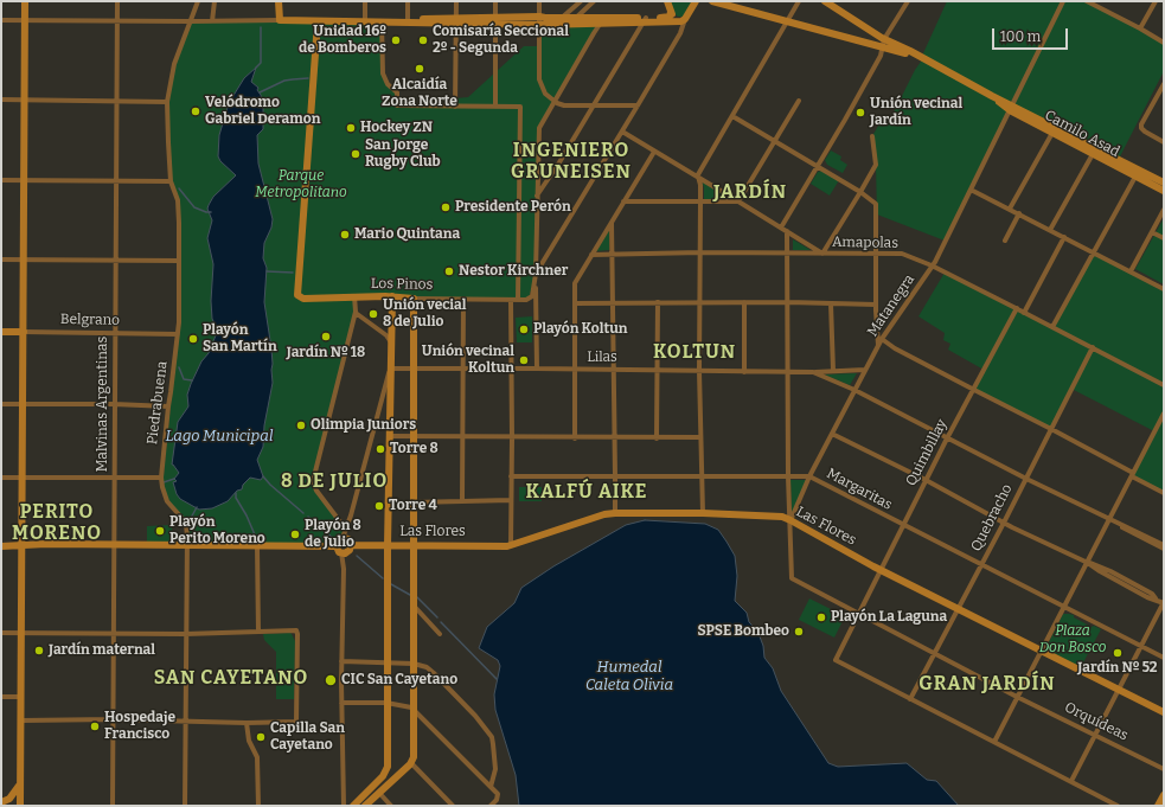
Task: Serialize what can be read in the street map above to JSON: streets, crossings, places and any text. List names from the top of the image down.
{
  "streets": {
    "street": [
      "Camilo Asad",
      "Amapolas",
      "Los Pinos",
      "Matanegra",
      "Belgrano",
      "Lilas",
      "Piedrabuena",
      "Malvinas Argentinas",
      "Quimbillay",
      "Margaritas",
      "Quebracho",
      "Las Flores",
      "Orquídeas"
    ]
  },
  "crossings": [
    ["Camilo Asad", "Matanegra"],
    ["Amapolas", "Matanegra"],
    ["Amapolas", "Quimbillay"],
    ["Amapolas", "Quebracho"],
    ["Matanegra", "Lilas"],
    ["Matanegra", "Margaritas"],
    ["Matanegra", "Las Flores"],
    ["Matanegra", "Orquídeas"],
    ["Belgrano", "Piedrabuena"],
    ["Belgrano", "Malvinas Argentinas"],
    ["Lilas", "Quimbillay"],
    ["Lilas", "Quebracho"],
    ["Quimbillay", "Margaritas"],
    ["Quimbillay", "Quebracho"],
    ["Quimbillay", "Las Flores"],
    ["Quimbillay", "Orquídeas"],
    ["Margaritas", "Quebracho"],
    ["Quebracho", "Las Flores"],
    ["Quebracho", "Orquídeas"],
    ["Las Flores", "Orquídeas"]
  ],
  "districts": [
    "INGENIERO GRUNEISEN",
    "JARDÍN",
    "KOLTUN",
    "8 DE JULIO",
    "KALFÚ AIKE",
    "PERITO MORENO",
    "SAN CAYETANO",
    "GRAN JARDÍN"
  ],
  "water": ["Lago Municipal", "Humedal Caleta Olivia"],
  "parks": ["Parque Metropolitano", "Plaza Don Bosco"],
  "places": [
    "Unidad 16º de Bomberos",
    "Comisaría Seccional 2º - Segunda",
    "Alcaidía Zona Norte",
    "Velódromo Gabriel Deramon",
    "Unión vecinal Jardín",
    "Hockey ZN",
    "San Jorge Rugby Club",
    "Presidente Perón",
    "Mario Quintana",
    "Nestor Kirchner",
    "Unión vecial 8 de Julio",
    "Playón Koltun",
    "Jardín Nº 18",
    "Playón San Martín",
    "Unión vecinal Koltun",
    "Olimpia Juniors",
    "Torre 8",
    "Torre 4",
    "Playón Perito Moreno",
    "Playón 8 de Julio",
    "Playón La Laguna",
    "SPSE Bombeo",
    "Jardín maternal",
    "Jardín Nº 52",
    "CIC San Cayetano",
    "Hospedaje Francisco",
    "Capilla San Cayetano"
  ],
  "scale_bar": "100 m"
}
